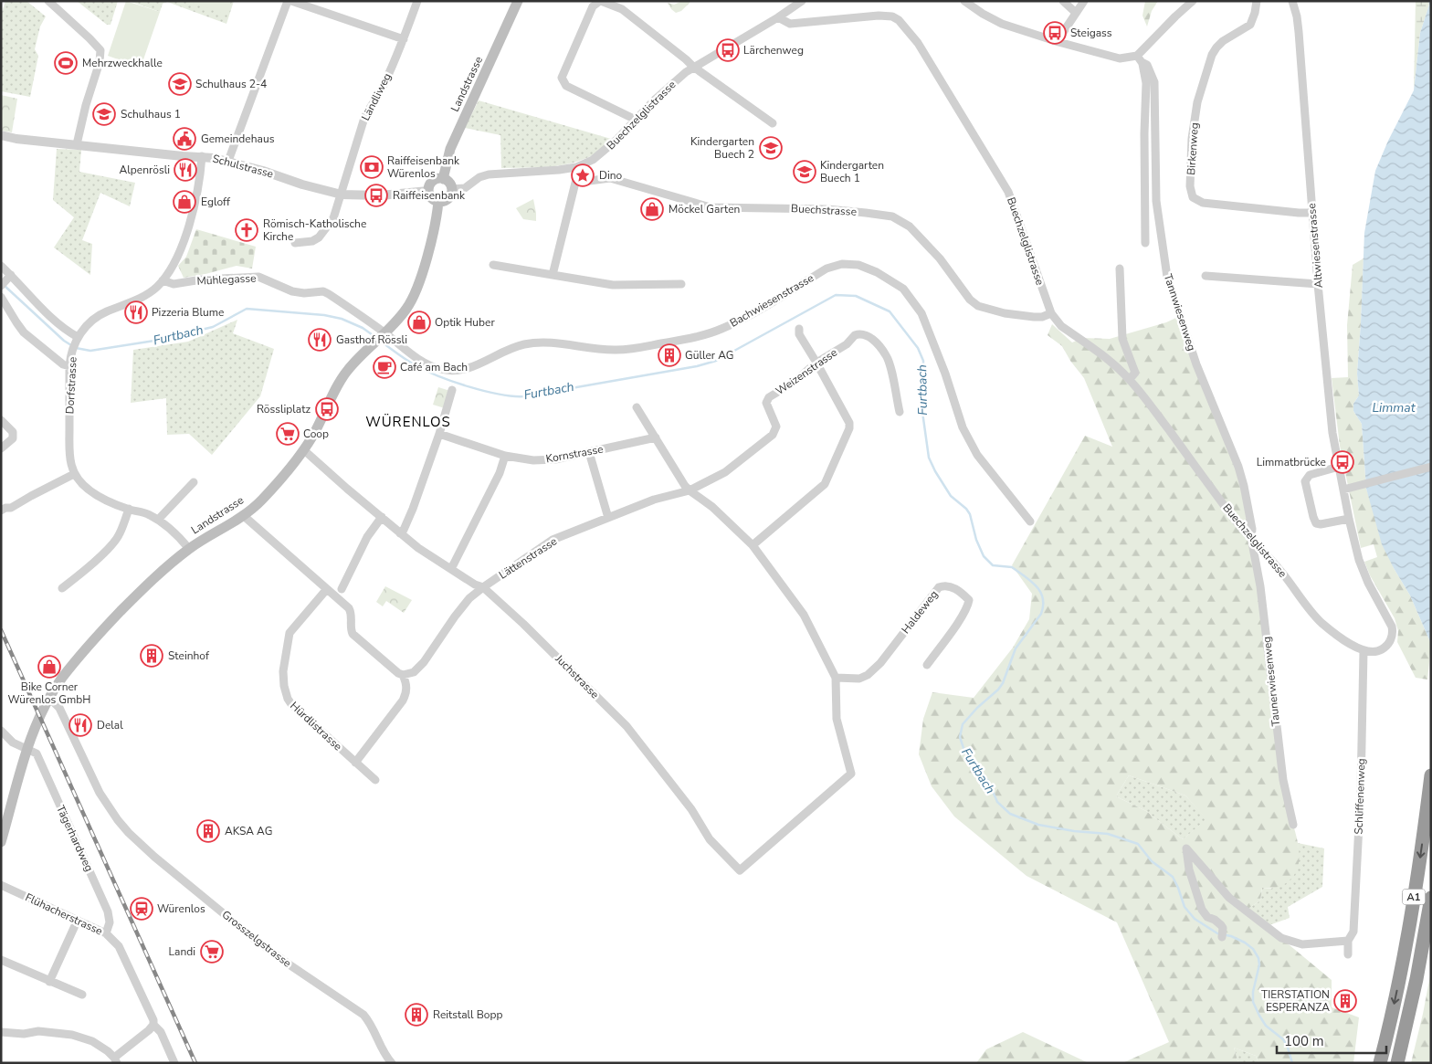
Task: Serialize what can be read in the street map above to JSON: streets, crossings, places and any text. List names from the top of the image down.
{
  "streets": {
    "highway": ["A1"],
    "main road": ["Landstrasse"],
    "street": [
      "Ländliweg",
      "Buechzelglistrasse",
      "Birkenweg",
      "Schulstrasse",
      "Buechstrasse",
      "Altwiesenstrasse",
      "Mühlegasse",
      "Bachwiesenstrasse",
      "Tannwiesenweg",
      "Weizenstrasse",
      "Dorfstrasse",
      "Kornstrasse",
      "Lättenstrasse",
      "Haldeweg",
      "Juchstrasse",
      "Taunerwiesenweg",
      "Hürdlistrasse",
      "Schliffenenweg",
      "Tägerhardweg",
      "Flühacherstrasse",
      "Grosszelgstrasse"
    ]
  },
  "crossings": [
    ["Landstrasse", "Buechzelglistrasse"],
    ["Landstrasse", "Schulstrasse"],
    ["Landstrasse", "Mühlegasse"],
    ["Landstrasse", "Bachwiesenstrasse"],
    ["Landstrasse", "Juchstrasse"],
    ["Landstrasse", "Tägerhardweg"],
    ["Landstrasse", "Grosszelgstrasse"],
    ["Ländliweg", "Schulstrasse"],
    ["Buechzelglistrasse", "Schulstrasse"],
    ["Buechzelglistrasse", "Buechstrasse"],
    ["Buechzelglistrasse", "Tannwiesenweg"],
    ["Buechzelglistrasse", "Taunerwiesenweg"],
    ["Buechzelglistrasse", "Schliffenenweg"],
    ["Birkenweg", "Altwiesenstrasse"],
    ["Schulstrasse", "Dorfstrasse"],
    ["Mühlegasse", "Bachwiesenstrasse"],
    ["Mühlegasse", "Dorfstrasse"],
    ["Tannwiesenweg", "Taunerwiesenweg"],
    ["Weizenstrasse", "Lättenstrasse"],
    ["Lättenstrasse", "Juchstrasse"],
    ["Haldeweg", "Juchstrasse"],
    ["Tägerhardweg", "Flühacherstrasse"]
  ],
  "districts": ["WÜRENLOS"],
  "water": ["Furtbach", "Limmat"],
  "places": {
    "bus stop": [
      "Steigass",
      "Lärchenweg",
      "Raiffeisenbank",
      "Rössliplatz",
      "Limmatbrücke"
    ],
    "sports": ["Mehrzweckhalle"],
    "school or university": [
      "Schulhaus 2-4",
      "Schulhaus 1",
      "Kindergarten Buech 2",
      "Kindergarten Buech 1"
    ],
    "public building": ["Gemeindehaus"],
    "bank": ["Raiffeisenbank Würenlos"],
    "restaurant": [
      "Alpenrösli",
      "Pizzeria Blume",
      "Gasthof Rössli",
      "Delal"
    ],
    "place": ["Dino"],
    "shop": [
      "Egloff",
      "Möckel Garten",
      "Optik Huber",
      "Bike Corner Würenlos GmbH"
    ],
    "church": ["Römisch-Katholische Kirche"],
    "building": [
      "Güller AG",
      "Steinhof",
      "AKSA AG",
      "TIERSTATION ESPERANZA",
      "Reitstall Bopp"
    ],
    "cafe": ["Café am Bach"],
    "supermarket": ["Coop", "Landi"],
    "station": ["Würenlos"]
  },
  "scale_bar": "100 m"
}
